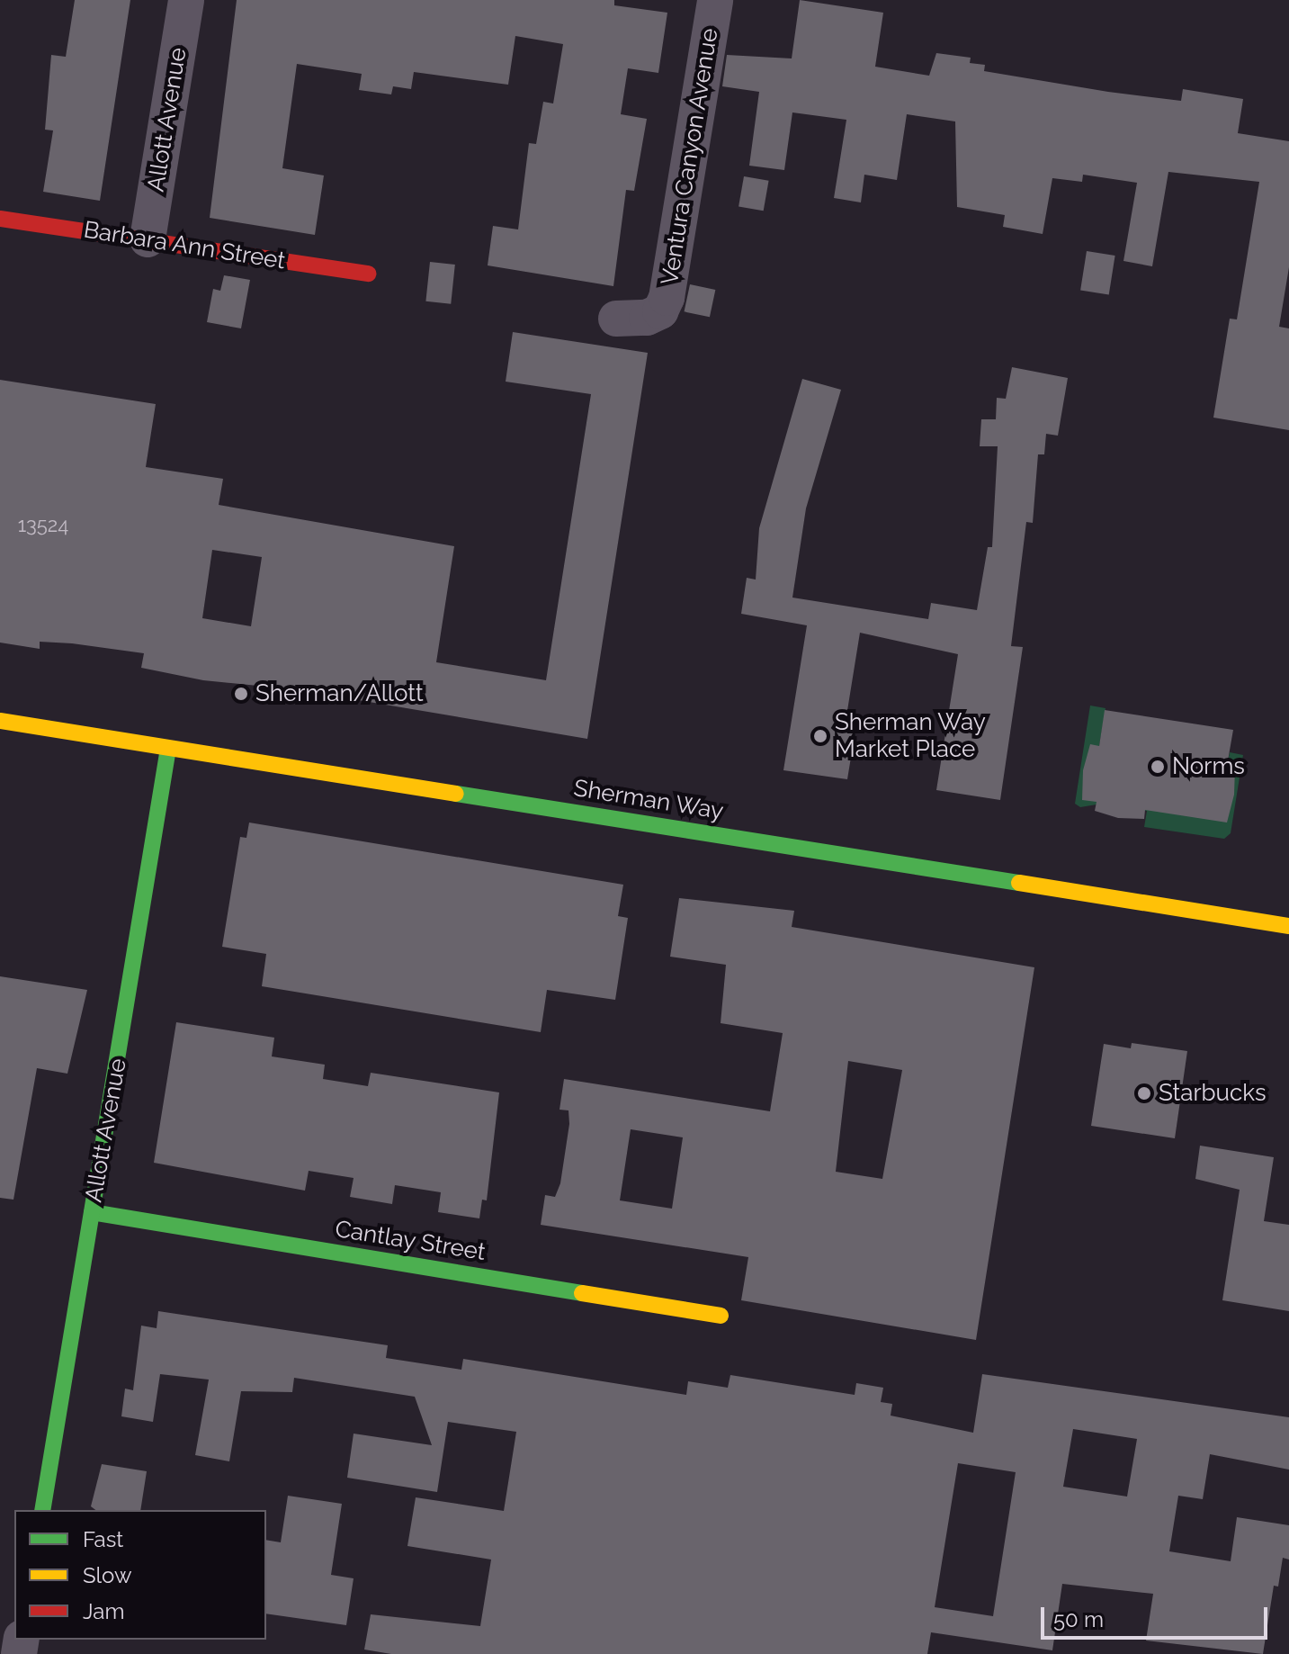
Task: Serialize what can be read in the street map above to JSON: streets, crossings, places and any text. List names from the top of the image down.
{
  "streets": {
    "street": [
      "Allott Avenue",
      "Ventura Canyon Avenue",
      "Barbara Ann Street",
      "Sherman Way",
      "Cantlay Street"
    ]
  },
  "crossings": [
    ["Allott Avenue", "Barbara Ann Street"],
    ["Allott Avenue", "Sherman Way"],
    ["Allott Avenue", "Cantlay Street"]
  ],
  "places": [
    "Sherman/Allott",
    "Sherman Way Market Place",
    "Norms",
    "Starbucks"
  ],
  "house_numbers": ["13524"],
  "legend": ["Fast", "Slow", "Jam"],
  "scale_bar": "50 m"
}
